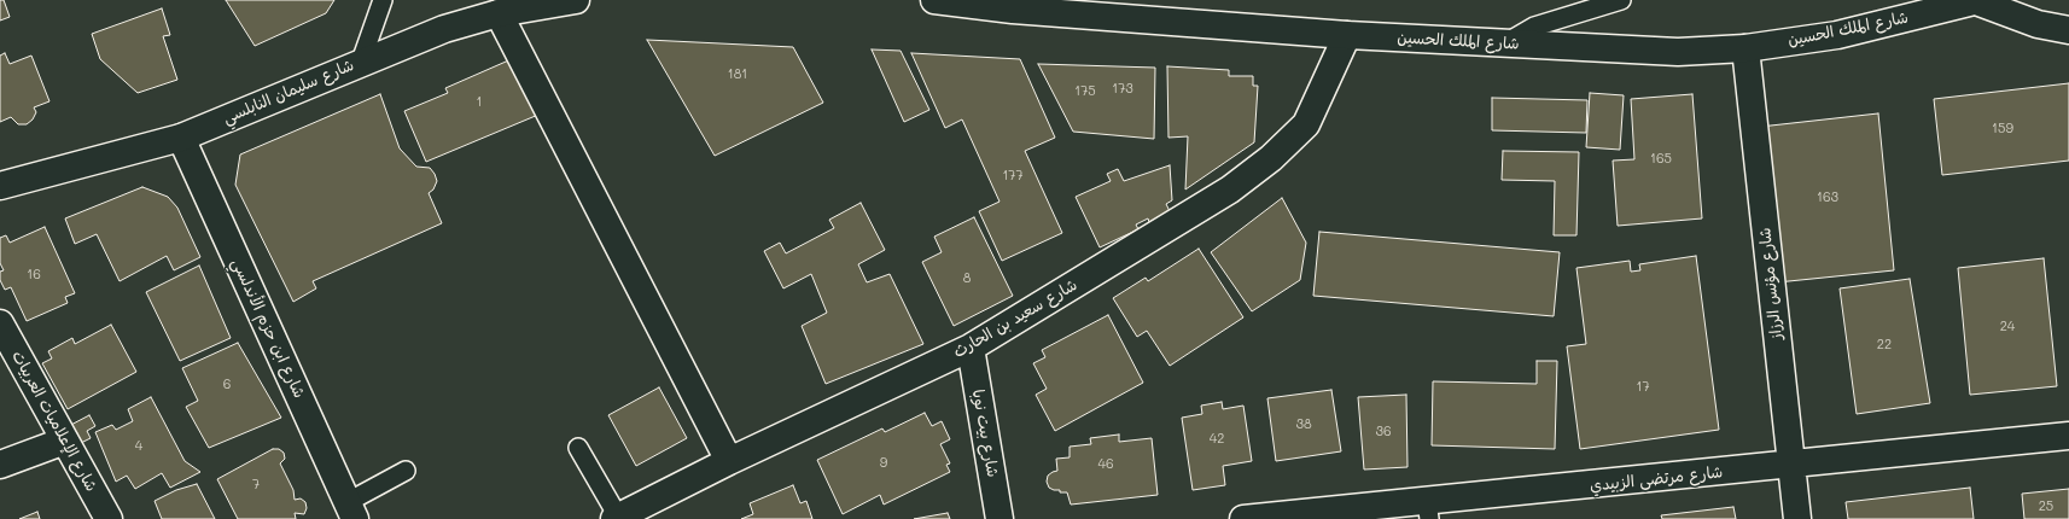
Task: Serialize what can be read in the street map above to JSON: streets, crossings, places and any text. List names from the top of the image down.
{
  "streets": {
    "street": [
      "شارع الملك الحسين",
      "شارع سليمان النابلسي",
      "شارع مؤنس الرزاز",
      "شارع سعيد بن الحارث",
      "شارع ابن حزم الأندلسي",
      "شارع الإعلاميات العربيات",
      "شارع بيت نوبا",
      "شارع مرتضى الزبيدي"
    ]
  },
  "crossings": [
    ["شارع الملك الحسين", "شارع مؤنس الرزاز"],
    ["شارع الملك الحسين", "شارع سعيد بن الحارث"],
    ["شارع سليمان النابلسي", "شارع ابن حزم الأندلسي"],
    ["شارع مؤنس الرزاز", "شارع مرتضى الزبيدي"],
    ["شارع سعيد بن الحارث", "شارع بيت نوبا"]
  ],
  "house_numbers": [
    "181",
    "173",
    "175",
    "1",
    "159",
    "165",
    "177",
    "163",
    "16",
    "8",
    "24",
    "22",
    "6",
    "17",
    "38",
    "36",
    "42",
    "4",
    "9",
    "46",
    "7",
    "25"
  ]
}
